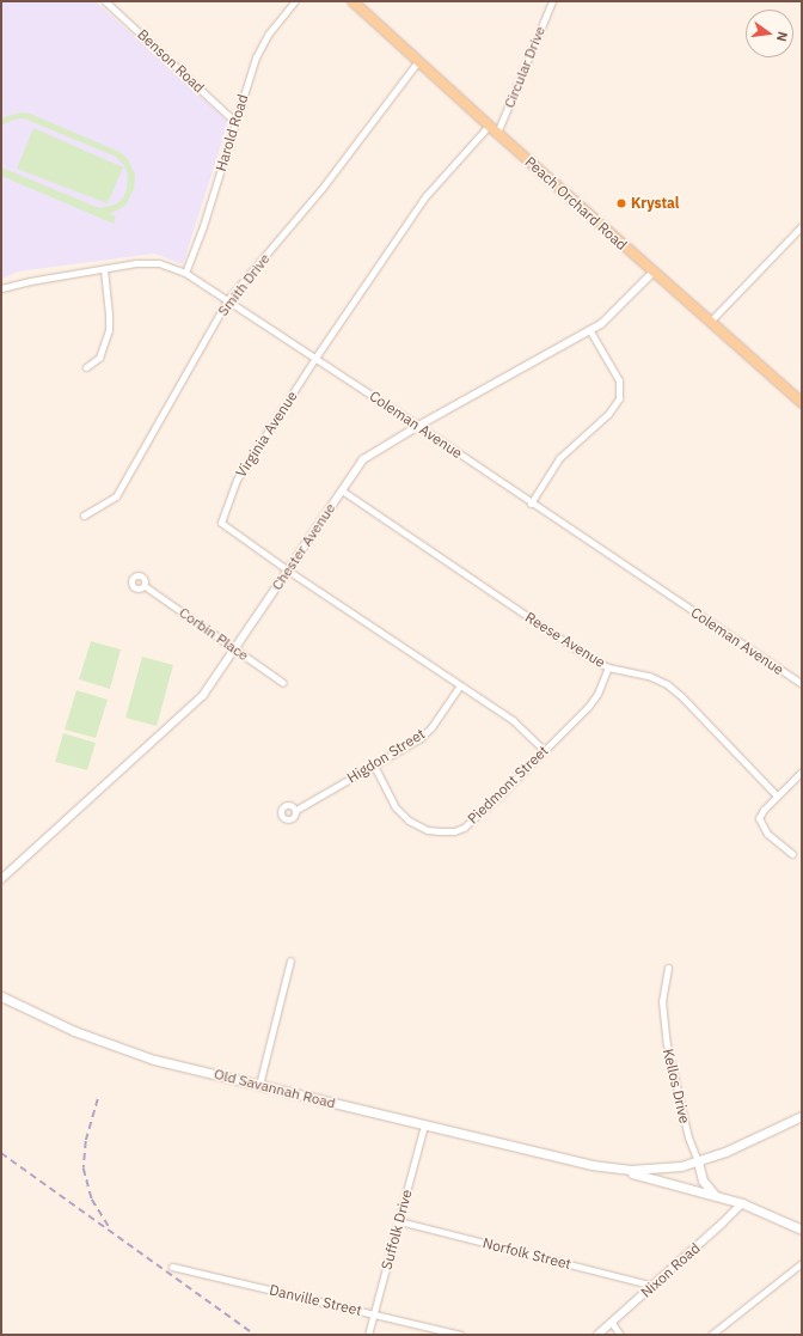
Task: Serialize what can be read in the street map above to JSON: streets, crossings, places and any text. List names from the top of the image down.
{
  "streets": {
    "main road": ["Peach Orchard Road", "Kellos Drive", "Old Savannah Road"],
    "street": [
      "Benson Road",
      "Circular Drive",
      "Harold Road",
      "Smith Drive",
      "Coleman Avenue",
      "Virginia Avenue",
      "Chester Avenue",
      "Corbin Place",
      "Reese Avenue",
      "Higdon Street",
      "Piedmont Street",
      "Suffolk Drive",
      "Norfolk Street",
      "Nixon Road",
      "Danville Street"
    ]
  },
  "crossings": [
    ["Benson Road", "Harold Road"],
    ["Circular Drive", "Peach Orchard Road"],
    ["Harold Road", "Coleman Avenue"],
    ["Peach Orchard Road", "Smith Drive"],
    ["Peach Orchard Road", "Virginia Avenue"],
    ["Peach Orchard Road", "Chester Avenue"],
    ["Smith Drive", "Coleman Avenue"],
    ["Coleman Avenue", "Virginia Avenue"],
    ["Coleman Avenue", "Chester Avenue"],
    ["Virginia Avenue", "Chester Avenue"],
    ["Virginia Avenue", "Higdon Street"],
    ["Virginia Avenue", "Piedmont Street"],
    ["Chester Avenue", "Corbin Place"],
    ["Chester Avenue", "Reese Avenue"],
    ["Reese Avenue", "Piedmont Street"],
    ["Higdon Street", "Piedmont Street"],
    ["Old Savannah Road", "Suffolk Drive"],
    ["Suffolk Drive", "Norfolk Street"],
    ["Suffolk Drive", "Danville Street"],
    ["Norfolk Street", "Nixon Road"]
  ],
  "places": ["Krystal"],
  "north": "right"
}
